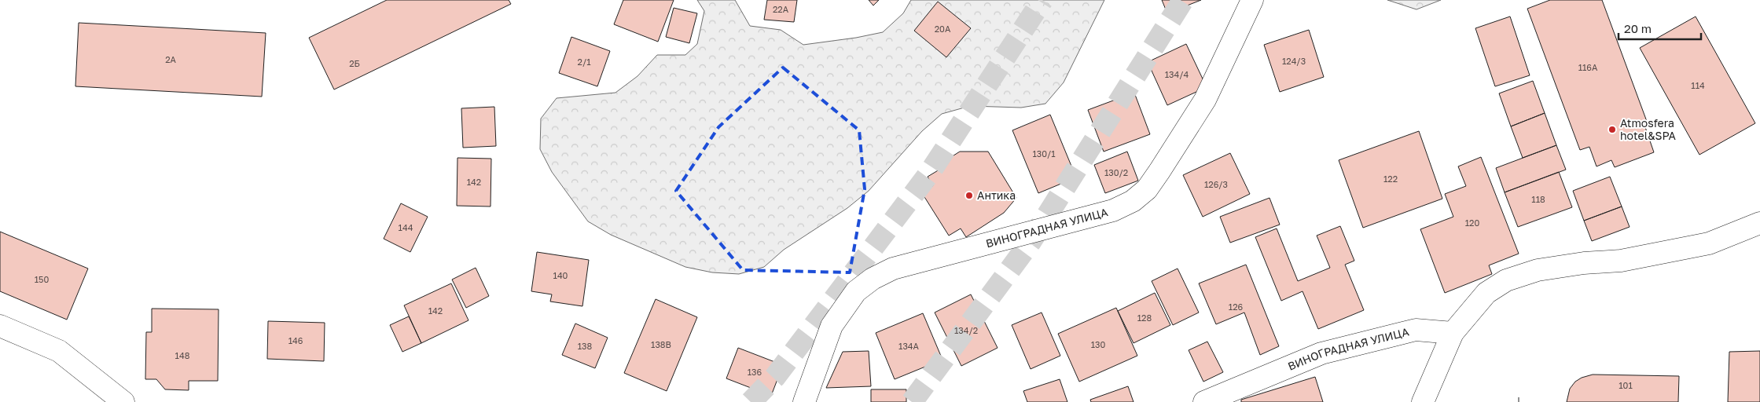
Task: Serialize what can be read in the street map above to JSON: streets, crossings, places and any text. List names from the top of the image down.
{
  "streets": {
    "street": ["ВИНОГРАДНАЯ УЛИЦА"]
  },
  "places": ["Atmosfera hotel&SPA", "Антика"],
  "house_numbers": [
    "22А",
    "20А",
    "2А",
    "124/3",
    "2/1",
    "2Б",
    "116А",
    "134/4",
    "114",
    "130/1",
    "130/2",
    "122",
    "142",
    "126/3",
    "118",
    "120",
    "144",
    "140",
    "150",
    "126",
    "142",
    "128",
    "134/2",
    "146",
    "138В",
    "130",
    "138",
    "134А",
    "148",
    "136",
    "101"
  ],
  "scale_bar": "20 m"
}
